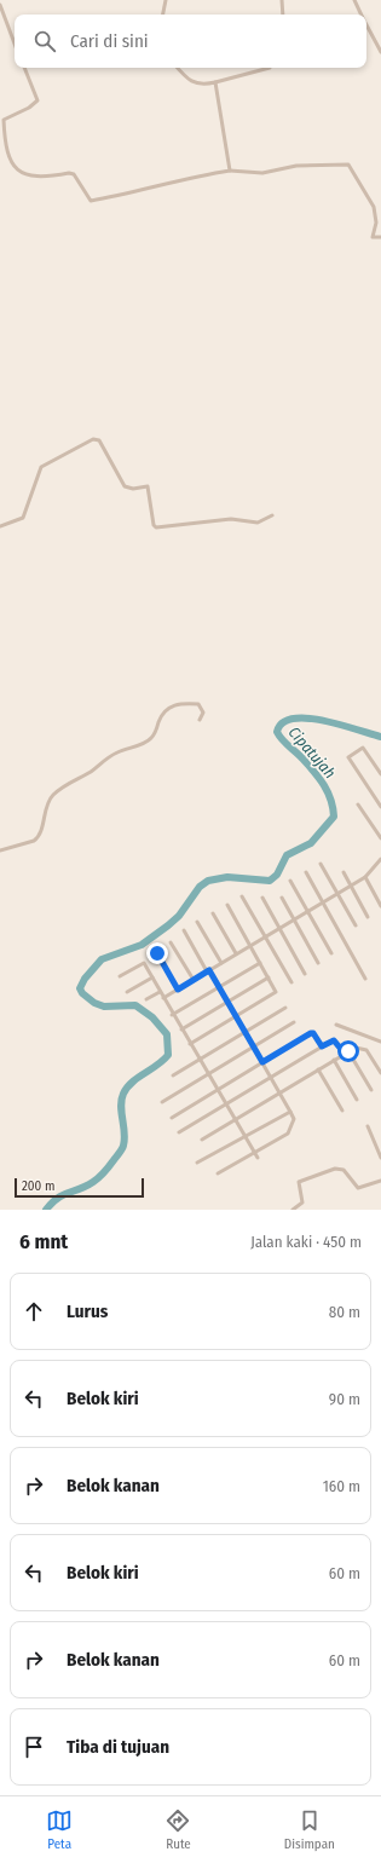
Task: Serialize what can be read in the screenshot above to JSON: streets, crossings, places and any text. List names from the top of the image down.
{
  "water": ["Cipatujah"],
  "scale_bar": "200 m",
  "page": {
    "search": "Cari di sini",
    "scale": "200 m",
    "heading": ["6 mnt", "Jalan kaki · 450 m"],
    "list": [
      ["Lurus", "80 m"],
      ["Belok kiri", "90 m"],
      ["Belok kanan", "160 m"],
      ["Belok kiri", "60 m"],
      ["Belok kanan", "60 m"],
      "Tiba di tujuan"
    ],
    "nav": ["Peta", "Rute", "Disimpan"]
  }
}
